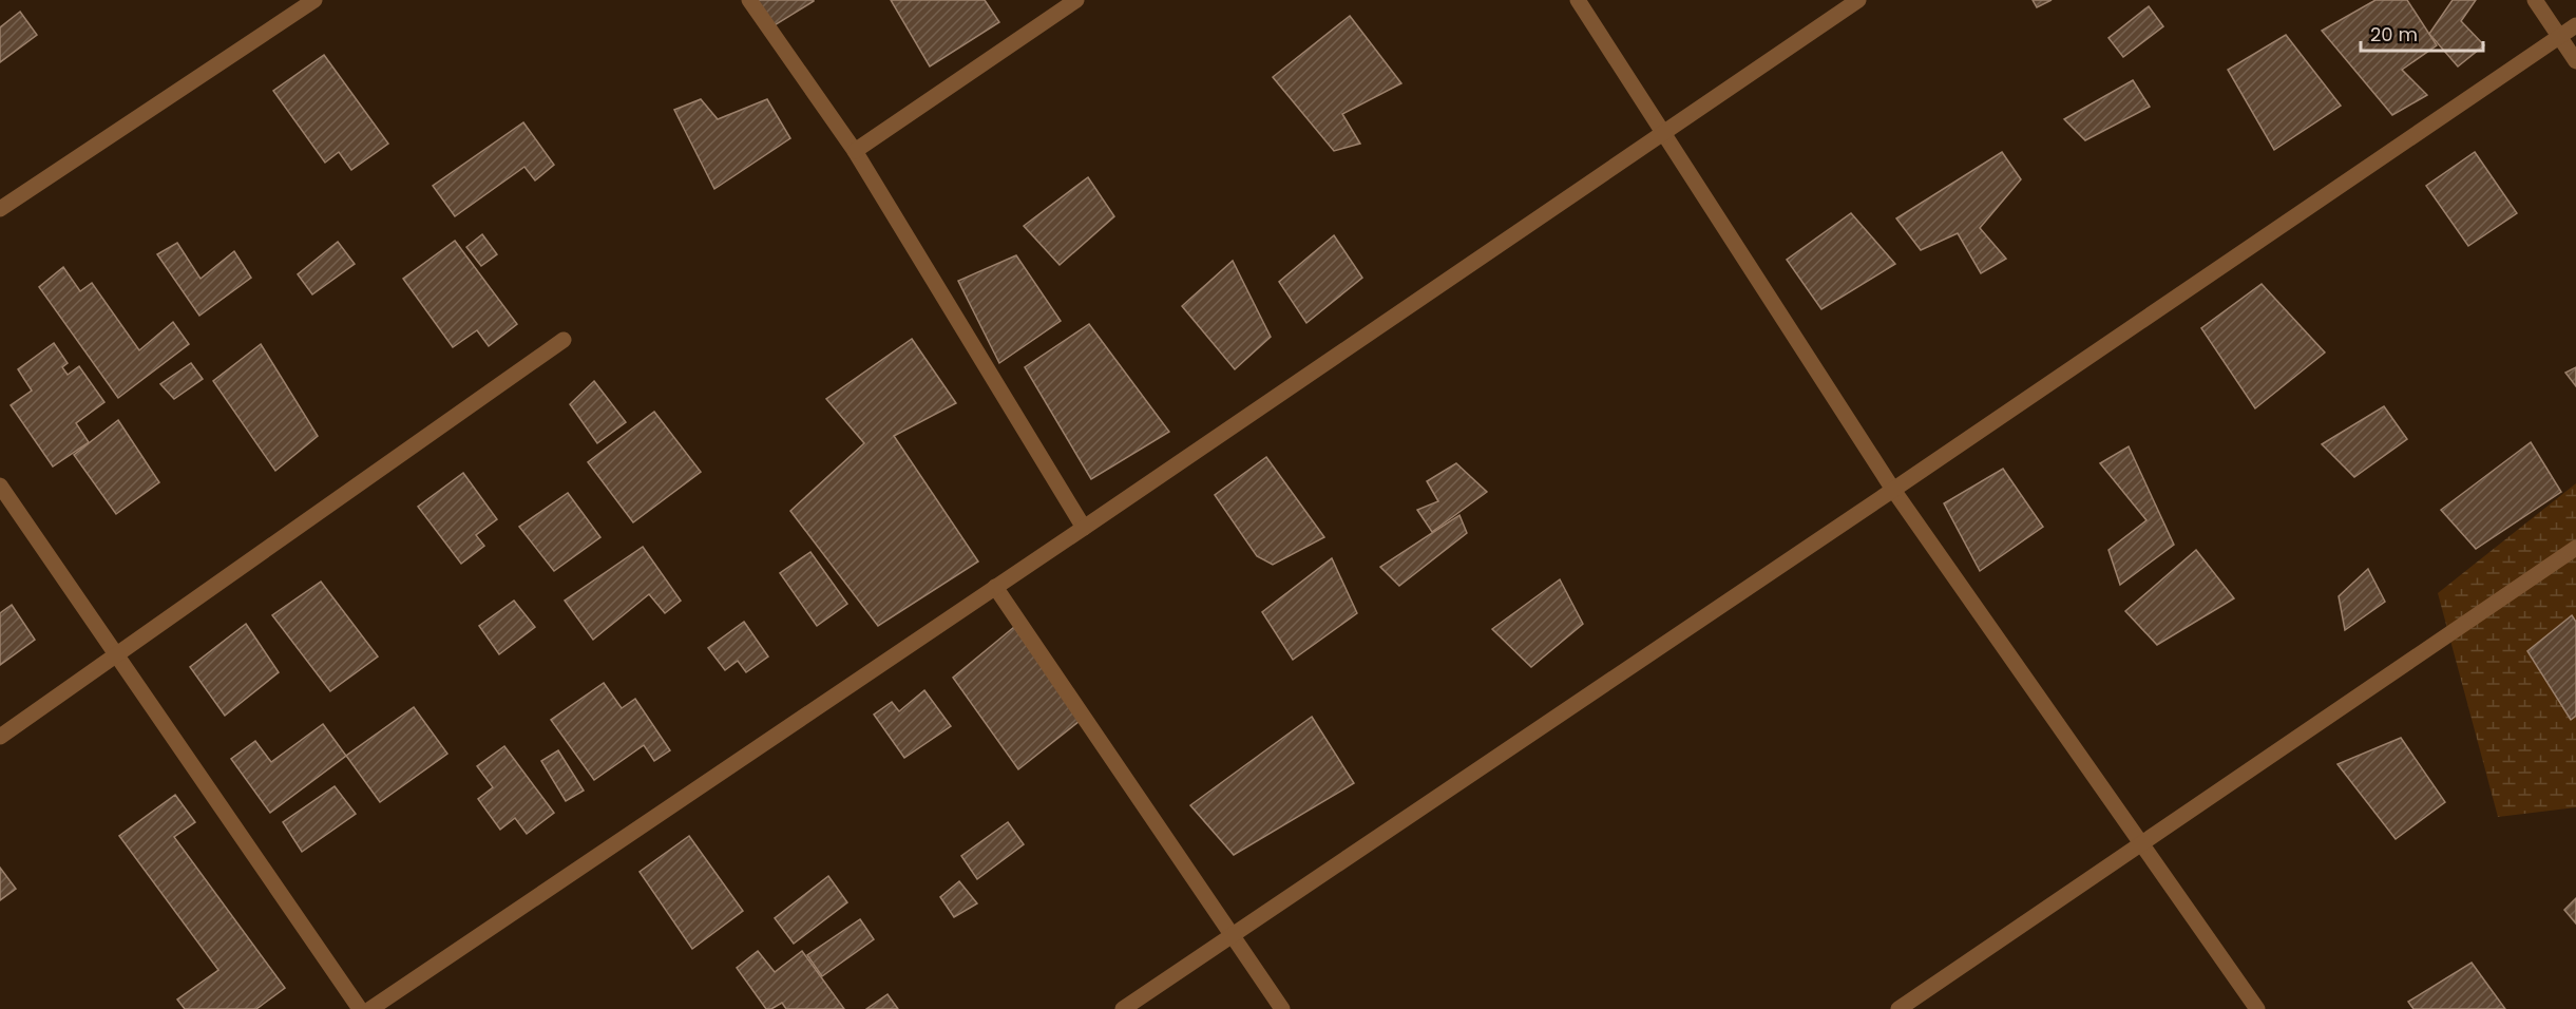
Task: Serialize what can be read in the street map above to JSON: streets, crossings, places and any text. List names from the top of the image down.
{
  "scale_bar": "20 m"
}
